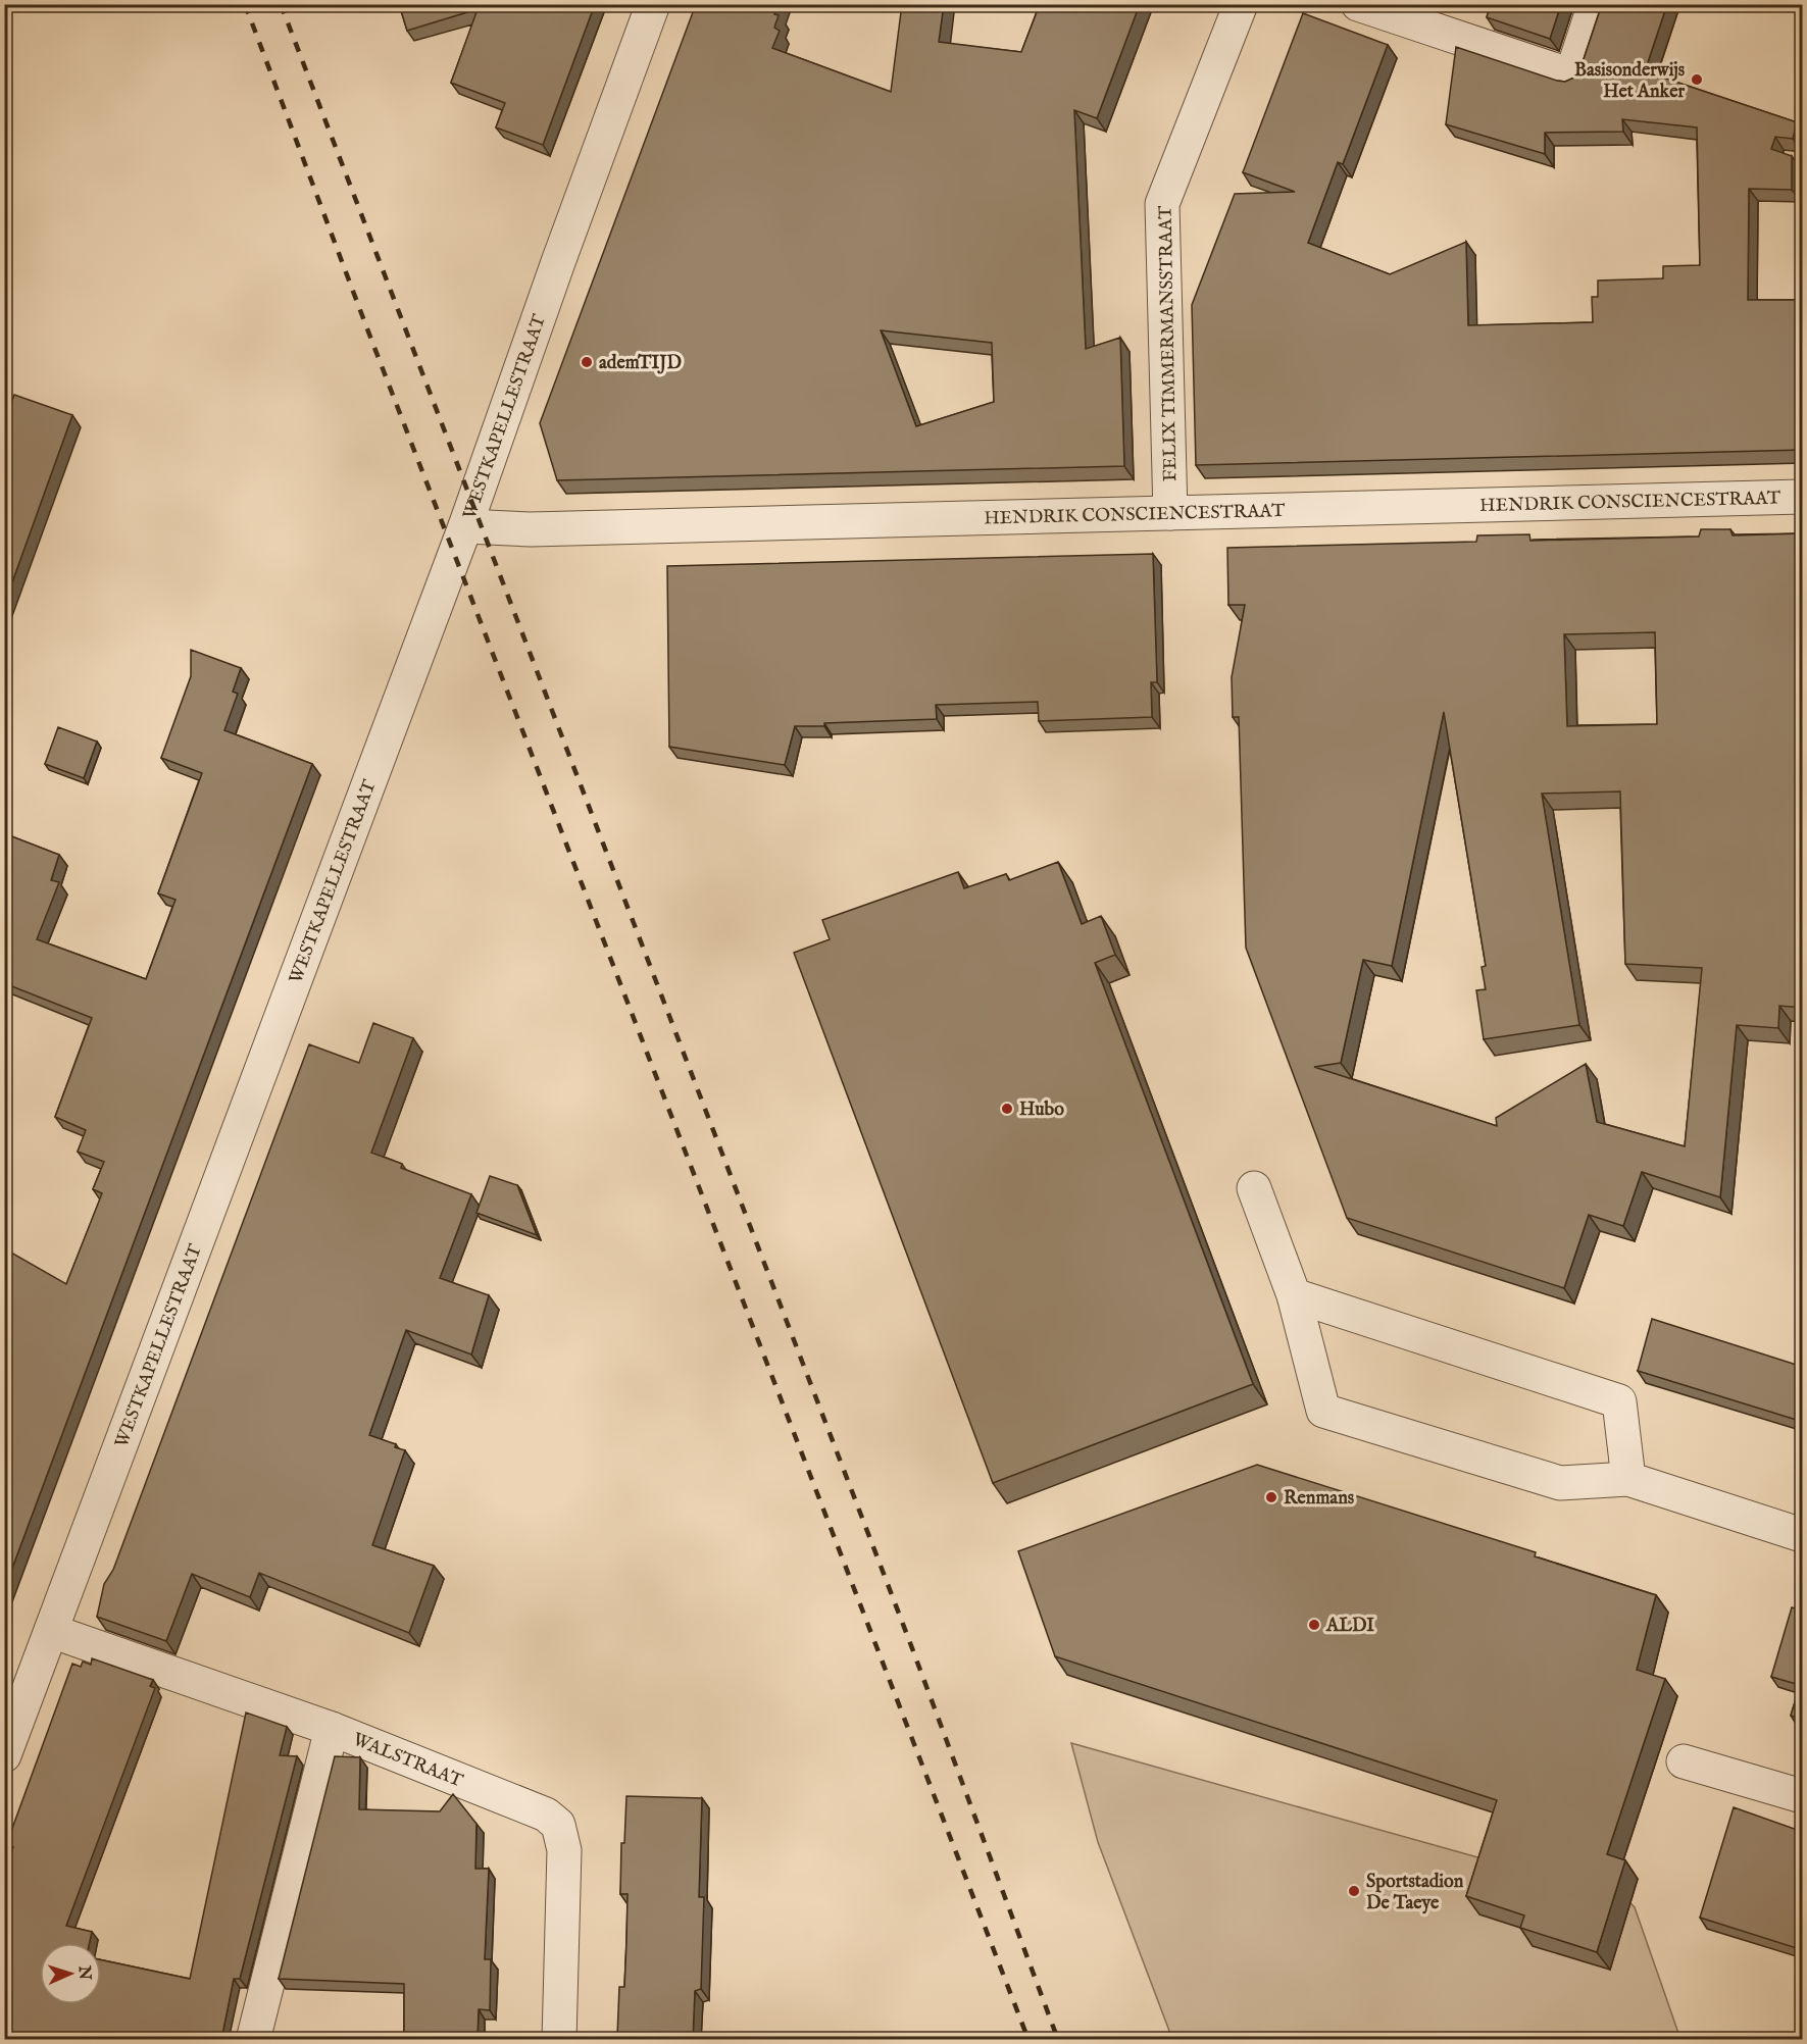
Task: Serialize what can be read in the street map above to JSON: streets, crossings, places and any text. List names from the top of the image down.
{
  "streets": {
    "street": [
      "FELIX TIMMERMANSSTRAAT",
      "WESTKAPELLESTRAAT",
      "HENDRIK CONSCIENCESTRAAT",
      "WALSTRAAT"
    ]
  },
  "crossings": [
    ["FELIX TIMMERMANSSTRAAT", "HENDRIK CONSCIENCESTRAAT"],
    ["WESTKAPELLESTRAAT", "HENDRIK CONSCIENCESTRAAT"],
    ["WESTKAPELLESTRAAT", "WALSTRAAT"]
  ],
  "places": [
    "Basisonderwijs Het Anker",
    "ademTIJD",
    "Hubo",
    "Renmans",
    "ALDI",
    "Sportstadion De Taeye"
  ],
  "north": "right"
}
